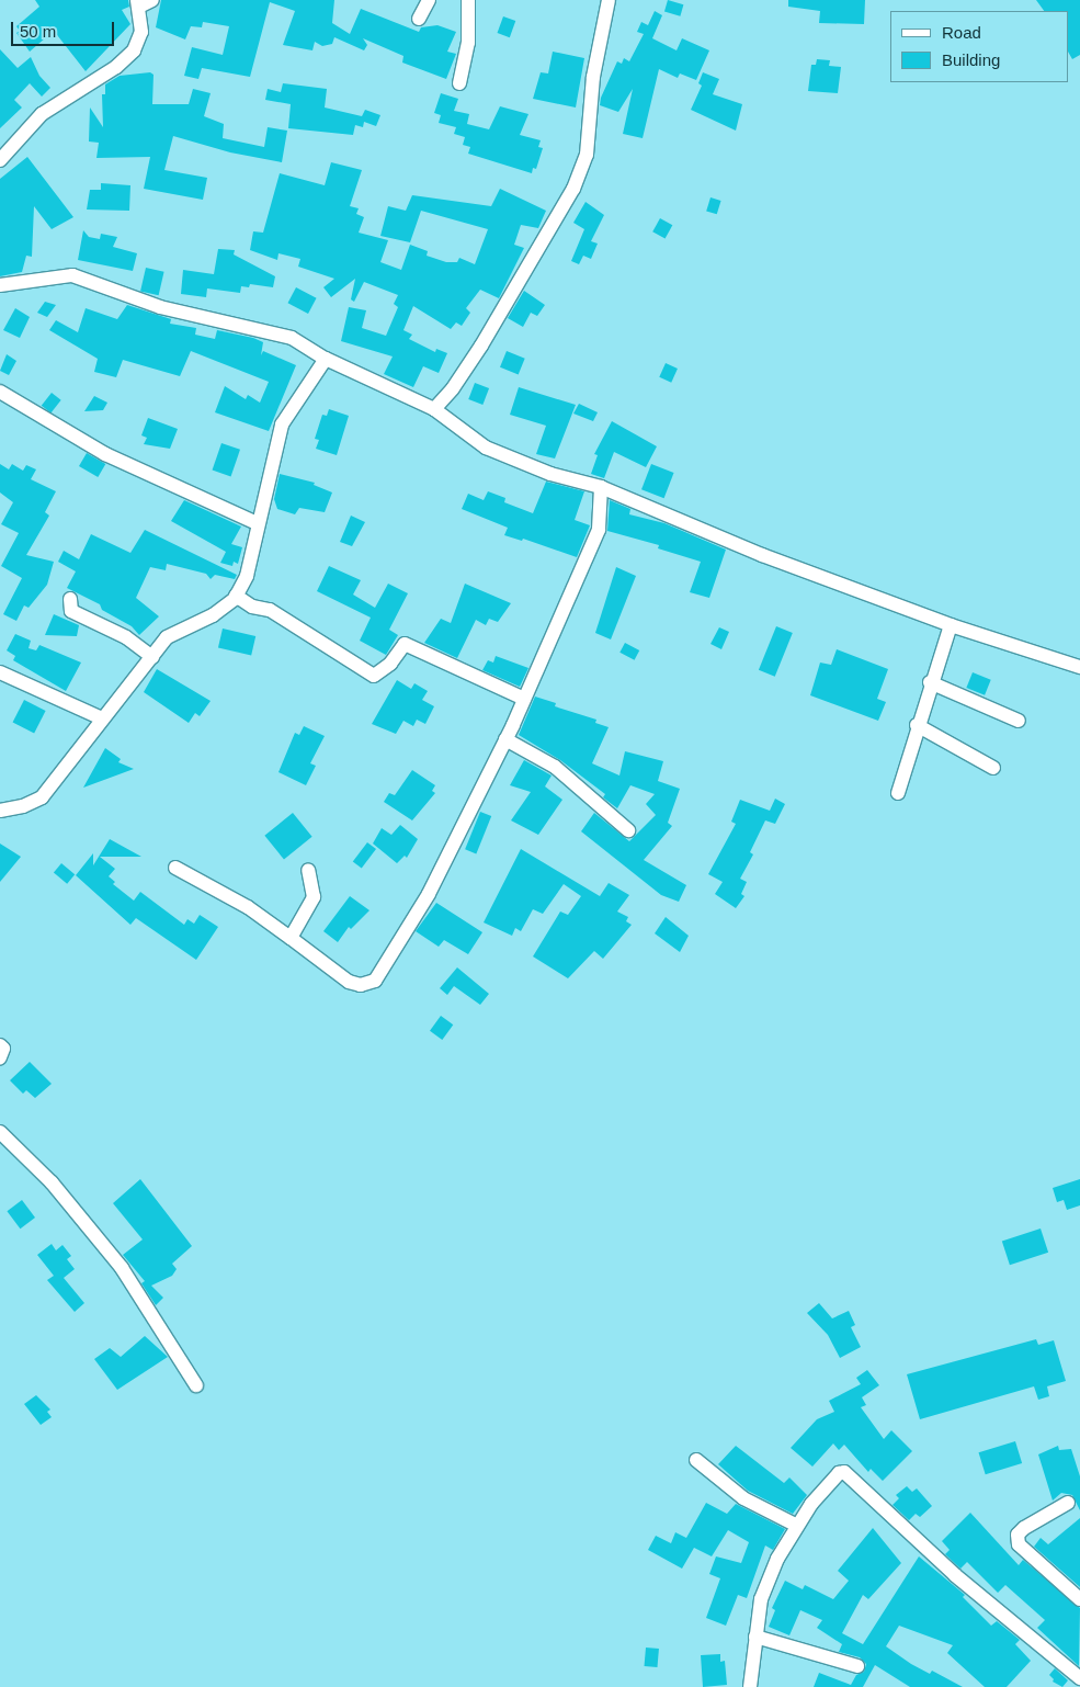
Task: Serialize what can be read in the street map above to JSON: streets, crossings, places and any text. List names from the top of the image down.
{
  "legend": ["Road", "Building"],
  "scale_bar": "50 m"
}
